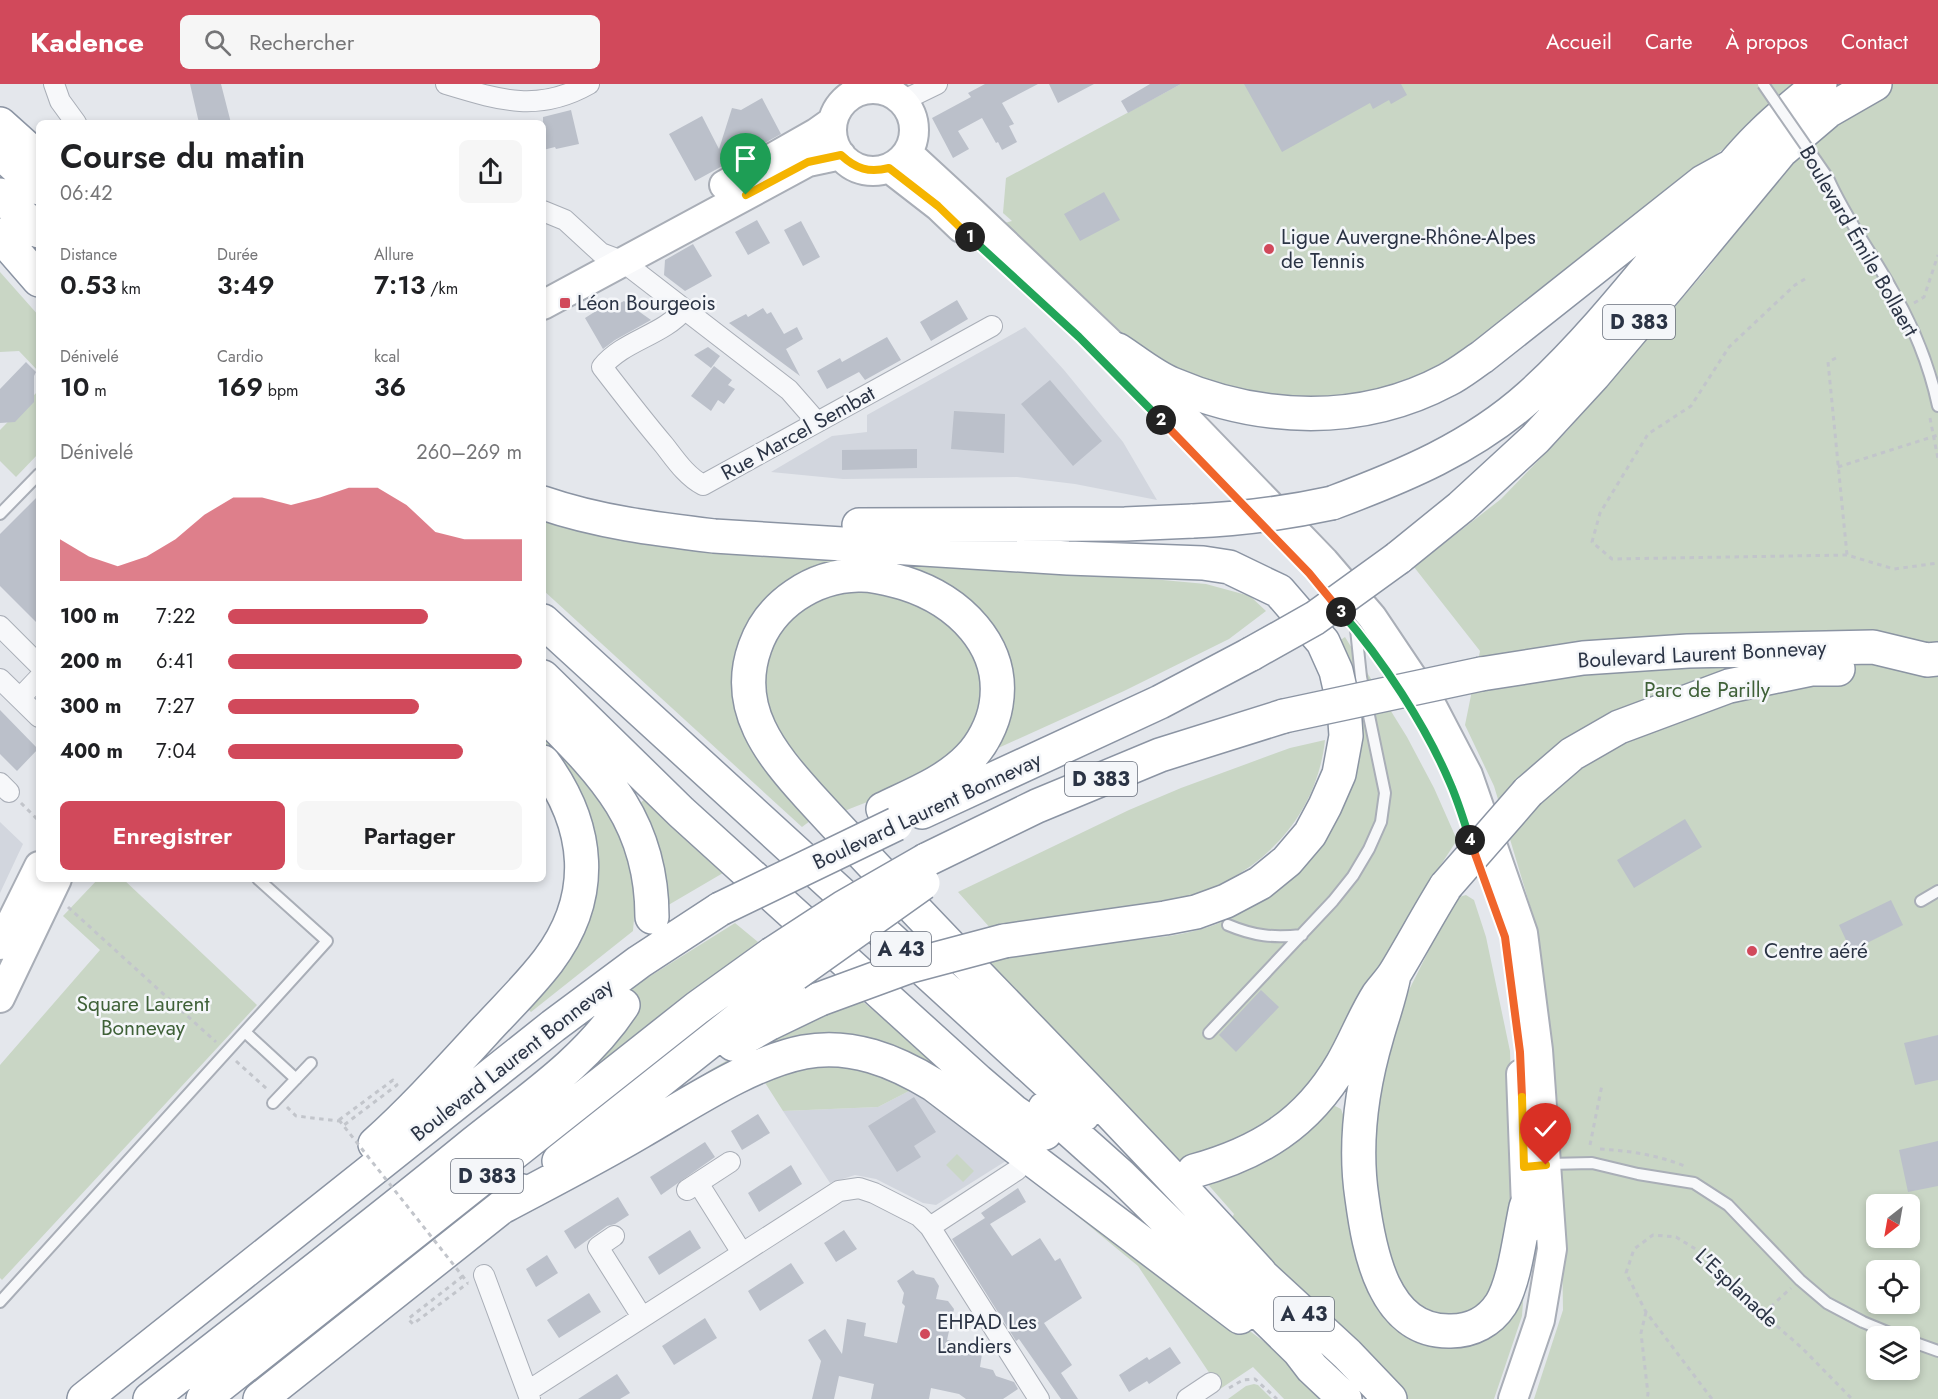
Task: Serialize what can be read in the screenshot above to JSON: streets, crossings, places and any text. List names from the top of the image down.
{
  "streets": {
    "highway": ["D 383", "Boulevard Laurent Bonnevay", "A 43"],
    "street": ["Rue Marcel Sembat"],
    "lane": ["Boulevard Émile Bollaert"],
    "path": ["L'Esplanade"]
  },
  "parks": ["Parc de Parilly", "Square Laurent Bonnevay"],
  "places": {
    "other": ["Ligue Auvergne-Rhône-Alpes de Tennis", "Centre aéré", "EHPAD Les Landiers"],
    "transit": ["Léon Bourgeois"]
  },
  "north": "bottom left",
  "page": {
    "header": "Kadence",
    "search": "Rechercher",
    "nav": [
      "Accueil",
      "Carte",
      "À propos",
      "Contact"
    ],
    "heading": ["Course du matin", "06:42"],
    "pins": [
      "1",
      "2",
      "3",
      "4"
    ],
    "stats": [
      ["Distance", "0.53 km"],
      ["Durée", "3:49"],
      ["Allure", "7:13 /km"],
      ["Dénivelé", "10 m"],
      ["Cardio", "169 bpm"],
      ["kcal", "36"]
    ],
    "chart": ["Dénivelé", "260–269 m"],
    "list": [
      {
        "name": "100 m",
        "note": "7:22"
      },
      {
        "name": "200 m",
        "note": "6:41"
      },
      {
        "name": "300 m",
        "note": "7:27"
      },
      {
        "name": "400 m",
        "note": "7:04"
      }
    ],
    "buttons": ["Enregistrer", "Partager"]
  }
}
